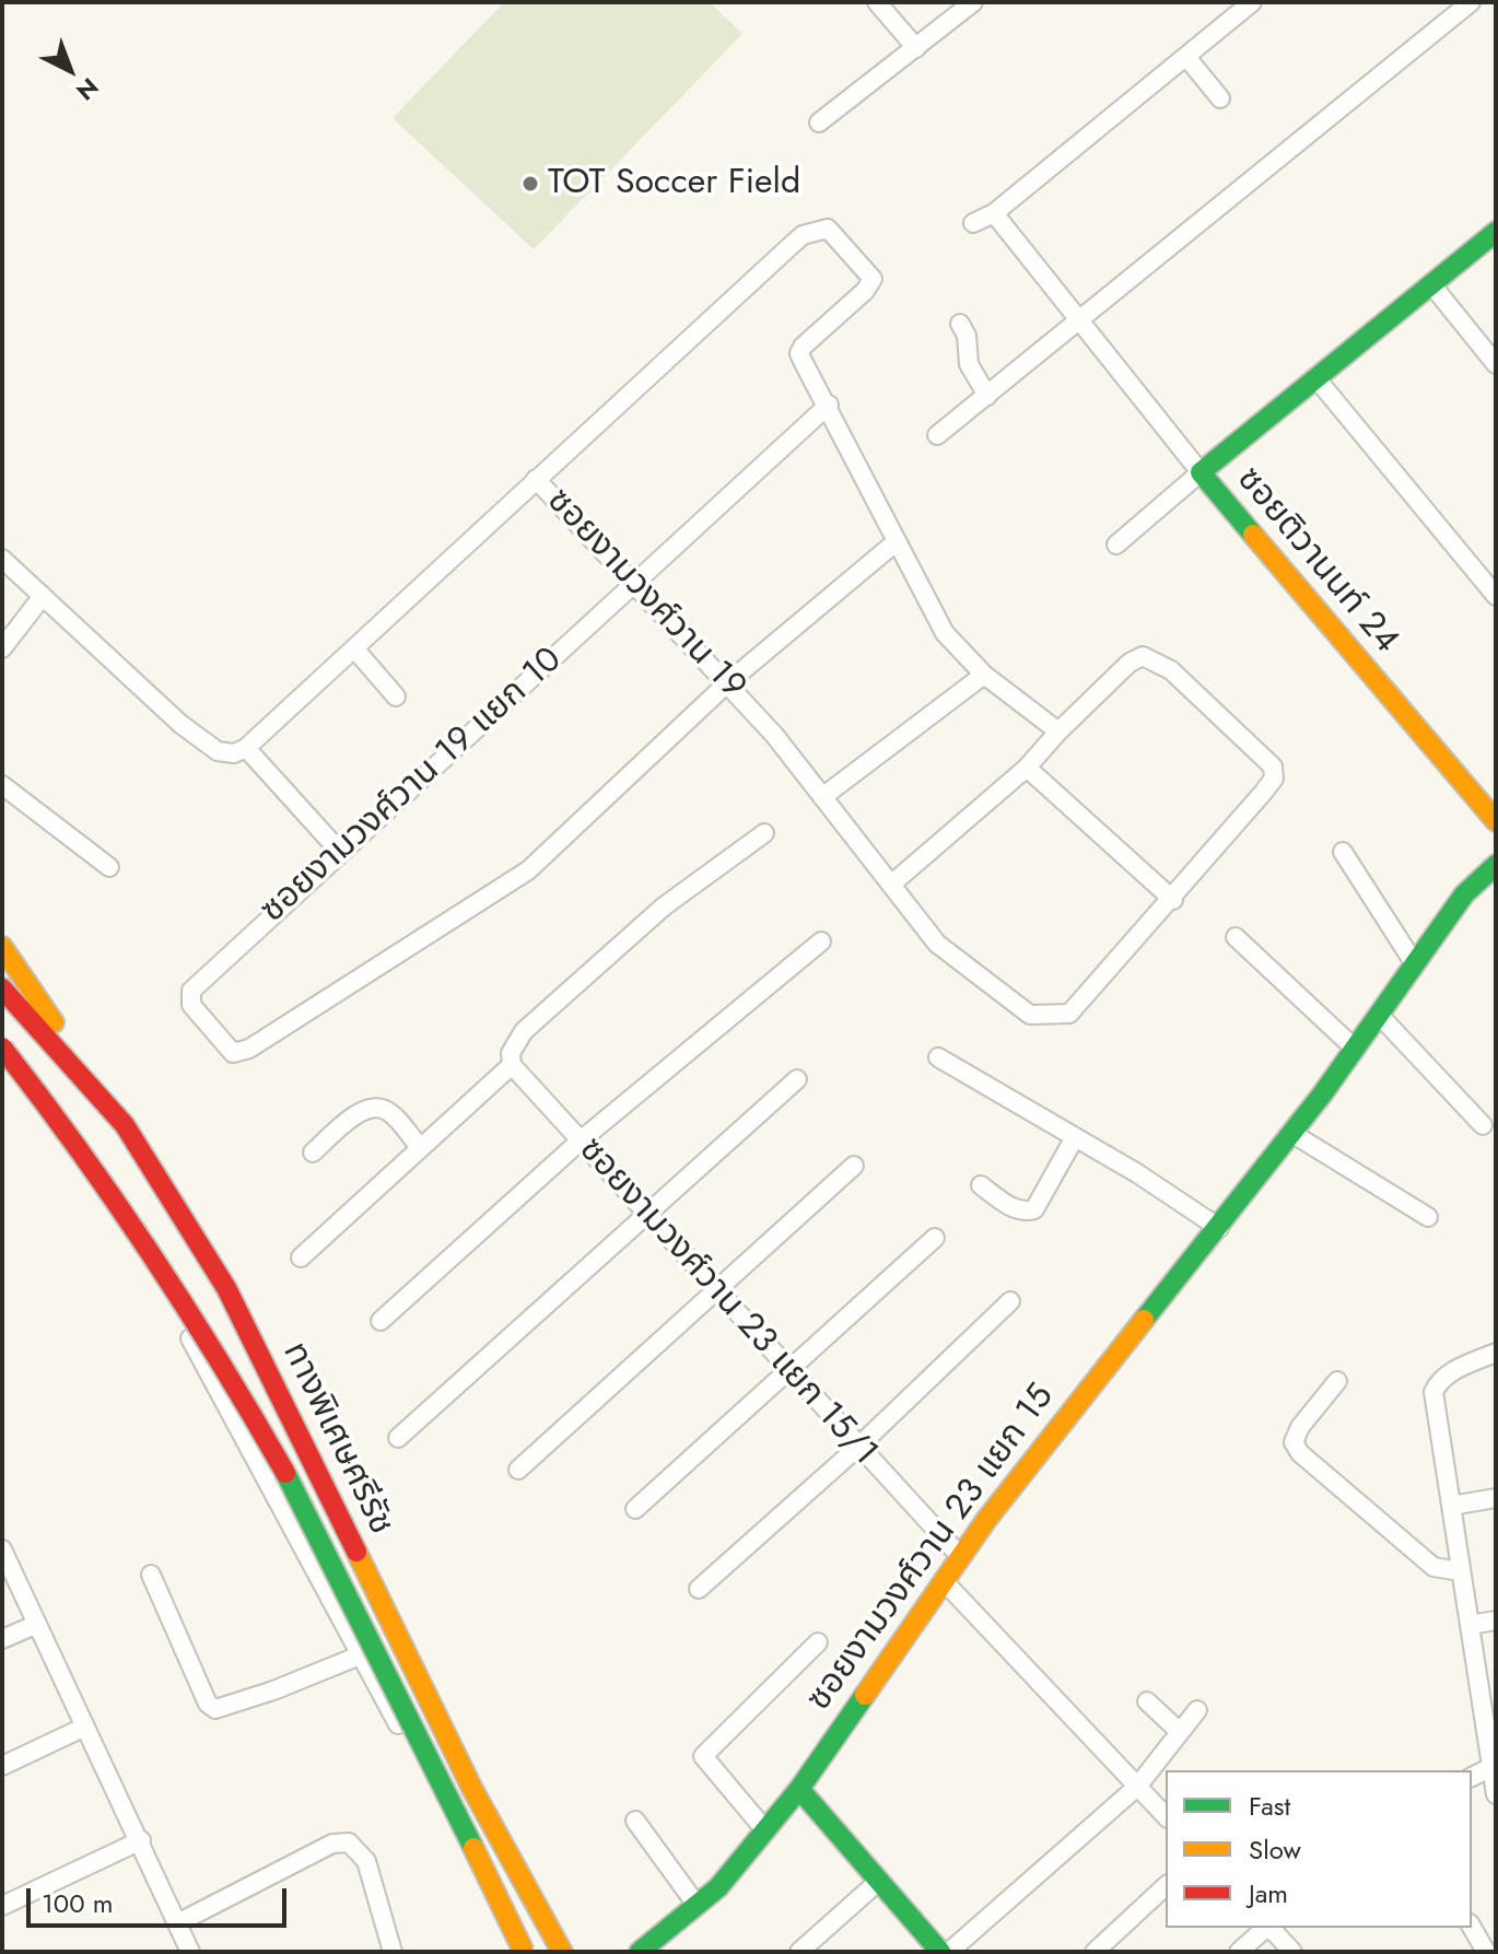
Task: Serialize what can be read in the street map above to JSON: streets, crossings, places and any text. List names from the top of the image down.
{
  "streets": {
    "main road": ["ซอยติวานนท์ 24", "ทางพิเศษศรีรัช", "ซอยงามวงศ์วาน 23 แยก 15"],
    "street": ["ซอยงามวงศ์วาน 19", "ซอยงามวงศ์วาน 19 แยก 10", "ซอยงามวงศ์วาน 23 แยก 15/1"]
  },
  "crossings": [
    ["ซอยงามวงศ์วาน 19", "ซอยงามวงศ์วาน 19 แยก 10"],
    ["ซอยงามวงศ์วาน 23 แยก 15/1", "ซอยงามวงศ์วาน 23 แยก 15"]
  ],
  "places": ["TOT Soccer Field"],
  "legend": ["Fast", "Slow", "Jam"],
  "scale_bar": "100 m",
  "north": "bottom right"
}
